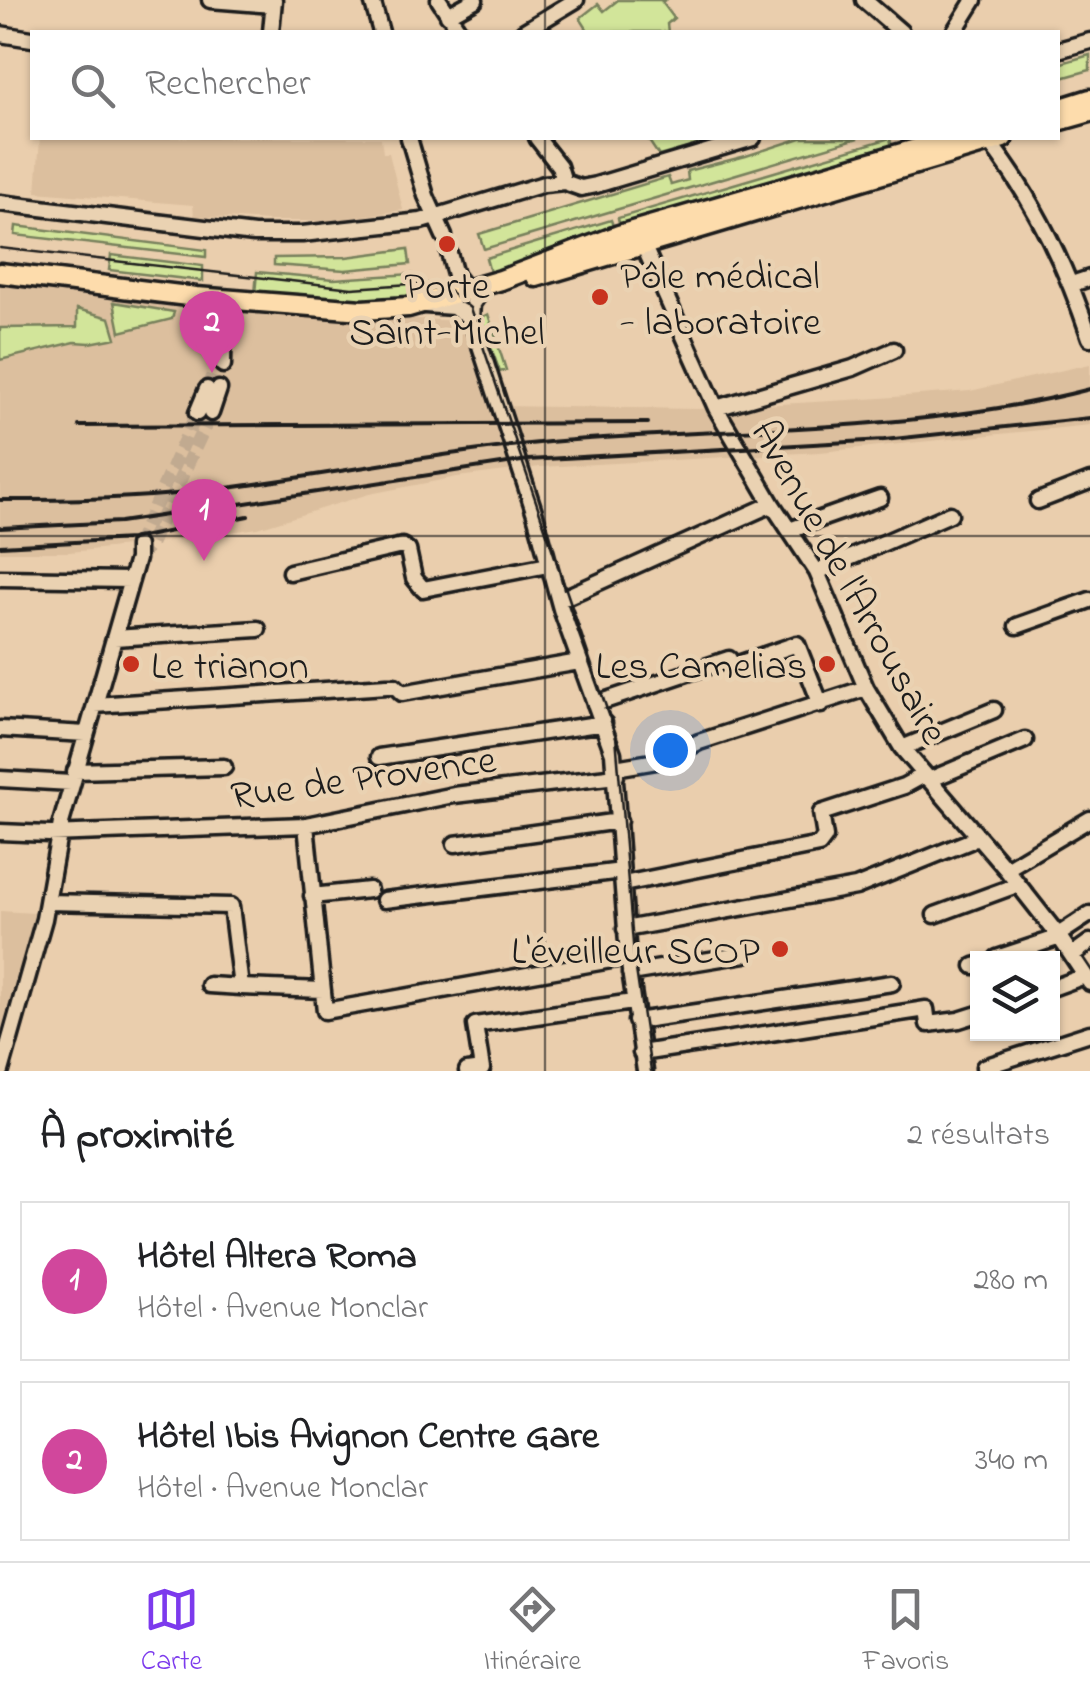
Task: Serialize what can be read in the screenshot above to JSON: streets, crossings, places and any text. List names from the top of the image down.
{
  "streets": {
    "street": ["Avenue de l'Arrousaire", "Rue de Provence"]
  },
  "crossings": [
    ["Avenue de l'Arrousaire", "Rue de Provence"]
  ],
  "places": [
    "Porte Saint-Michel",
    "Pôle médical - laboratoire",
    "Le trianon",
    "Les Camelias",
    "L'éveilleur SCOP"
  ],
  "page": {
    "search": "Rechercher",
    "pins": ["2", "1"],
    "heading": ["À proximité", "2 résultats"],
    "list": [
      {
        "mark": "1",
        "name": "Hôtel Altera Roma",
        "note": "Hôtel · Avenue Monclar",
        "value": "280 m"
      },
      {
        "mark": "2",
        "name": "Hôtel Ibis Avignon Centre Gare",
        "note": "Hôtel · Avenue Monclar",
        "value": "340 m"
      }
    ],
    "nav": ["Carte", "Itinéraire", "Favoris"]
  }
}
